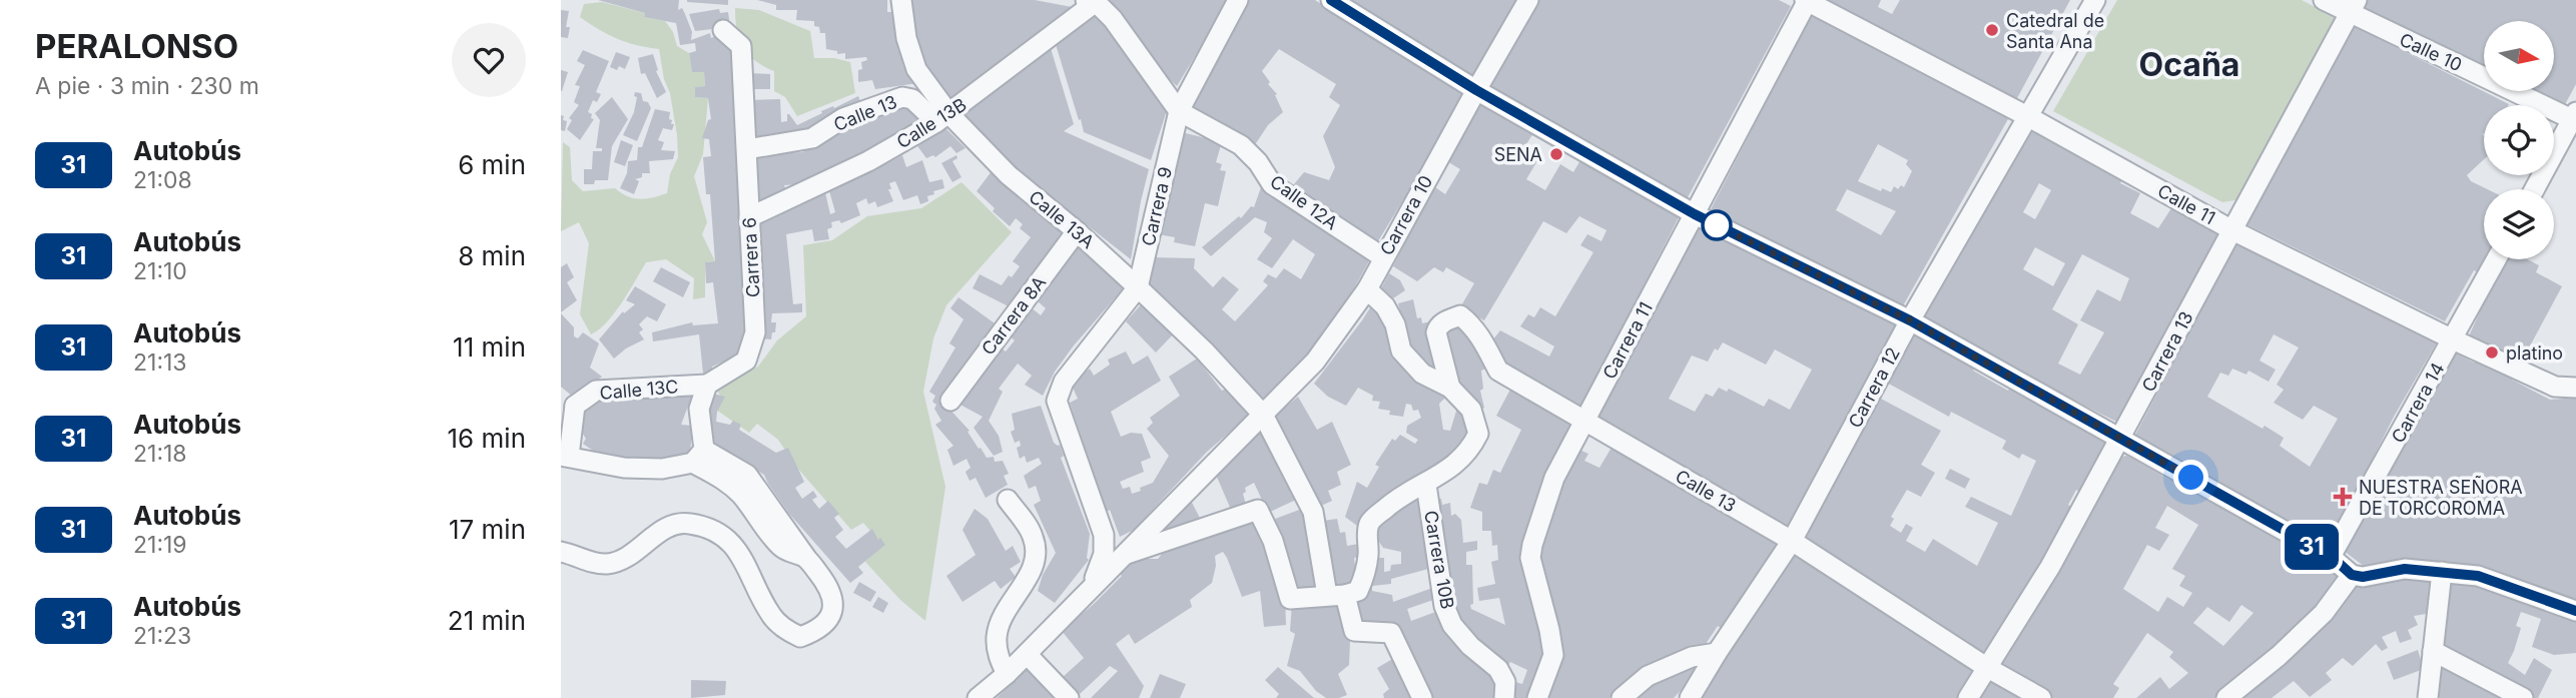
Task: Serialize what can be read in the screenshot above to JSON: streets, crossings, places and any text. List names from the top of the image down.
{
  "streets": {
    "street": [
      "Calle 10",
      "Calle 13",
      "Calle 13B",
      "Calle 12A",
      "Calle 11",
      "Carrera 9",
      "Carrera 10",
      "Calle 13A",
      "Carrera 6",
      "Carrera 8A",
      "Carrera 11",
      "Carrera 13",
      "Carrera 12",
      "Calle 13C",
      "Carrera 14",
      "Carrera 10B"
    ]
  },
  "crossings": [
    ["Calle 10", "Carrera 13"],
    ["Calle 13", "Calle 13B"],
    ["Calle 13", "Calle 13A"],
    ["Calle 13", "Carrera 6"],
    ["Calle 13", "Carrera 11"],
    ["Calle 13", "Carrera 13"],
    ["Calle 13", "Carrera 12"],
    ["Calle 13B", "Calle 12A"],
    ["Calle 13B", "Calle 13A"],
    ["Calle 13B", "Carrera 6"],
    ["Calle 12A", "Carrera 9"],
    ["Calle 12A", "Carrera 10"],
    ["Calle 11", "Carrera 11"],
    ["Calle 11", "Carrera 13"],
    ["Calle 11", "Carrera 12"],
    ["Calle 11", "Carrera 14"],
    ["Carrera 9", "Carrera 10"],
    ["Carrera 9", "Calle 13A"],
    ["Carrera 10", "Calle 13A"],
    ["Calle 13A", "Carrera 8A"],
    ["Carrera 6", "Calle 13C"]
  ],
  "districts": ["Ocaña"],
  "places": {
    "other": ["Catedral de Santa Ana", "SENA", "platino"],
    "health": ["NUESTRA SEÑORA DE TORCOROMA"]
  },
  "lines": ["bus line 31"],
  "north": "right",
  "page": {
    "heading": ["PERALONSO", "A pie · 3 min · 230 m"],
    "on_map": "31",
    "list": [
      {
        "mark": "31",
        "name": "Autobús",
        "note": "21:08",
        "value": "6 min"
      },
      {
        "mark": "31",
        "name": "Autobús",
        "note": "21:10",
        "value": "8 min"
      },
      {
        "mark": "31",
        "name": "Autobús",
        "note": "21:13",
        "value": "11 min"
      },
      {
        "mark": "31",
        "name": "Autobús",
        "note": "21:18",
        "value": "16 min"
      },
      {
        "mark": "31",
        "name": "Autobús",
        "note": "21:19",
        "value": "17 min"
      },
      {
        "mark": "31",
        "name": "Autobús",
        "note": "21:23",
        "value": "21 min"
      }
    ]
  }
}
